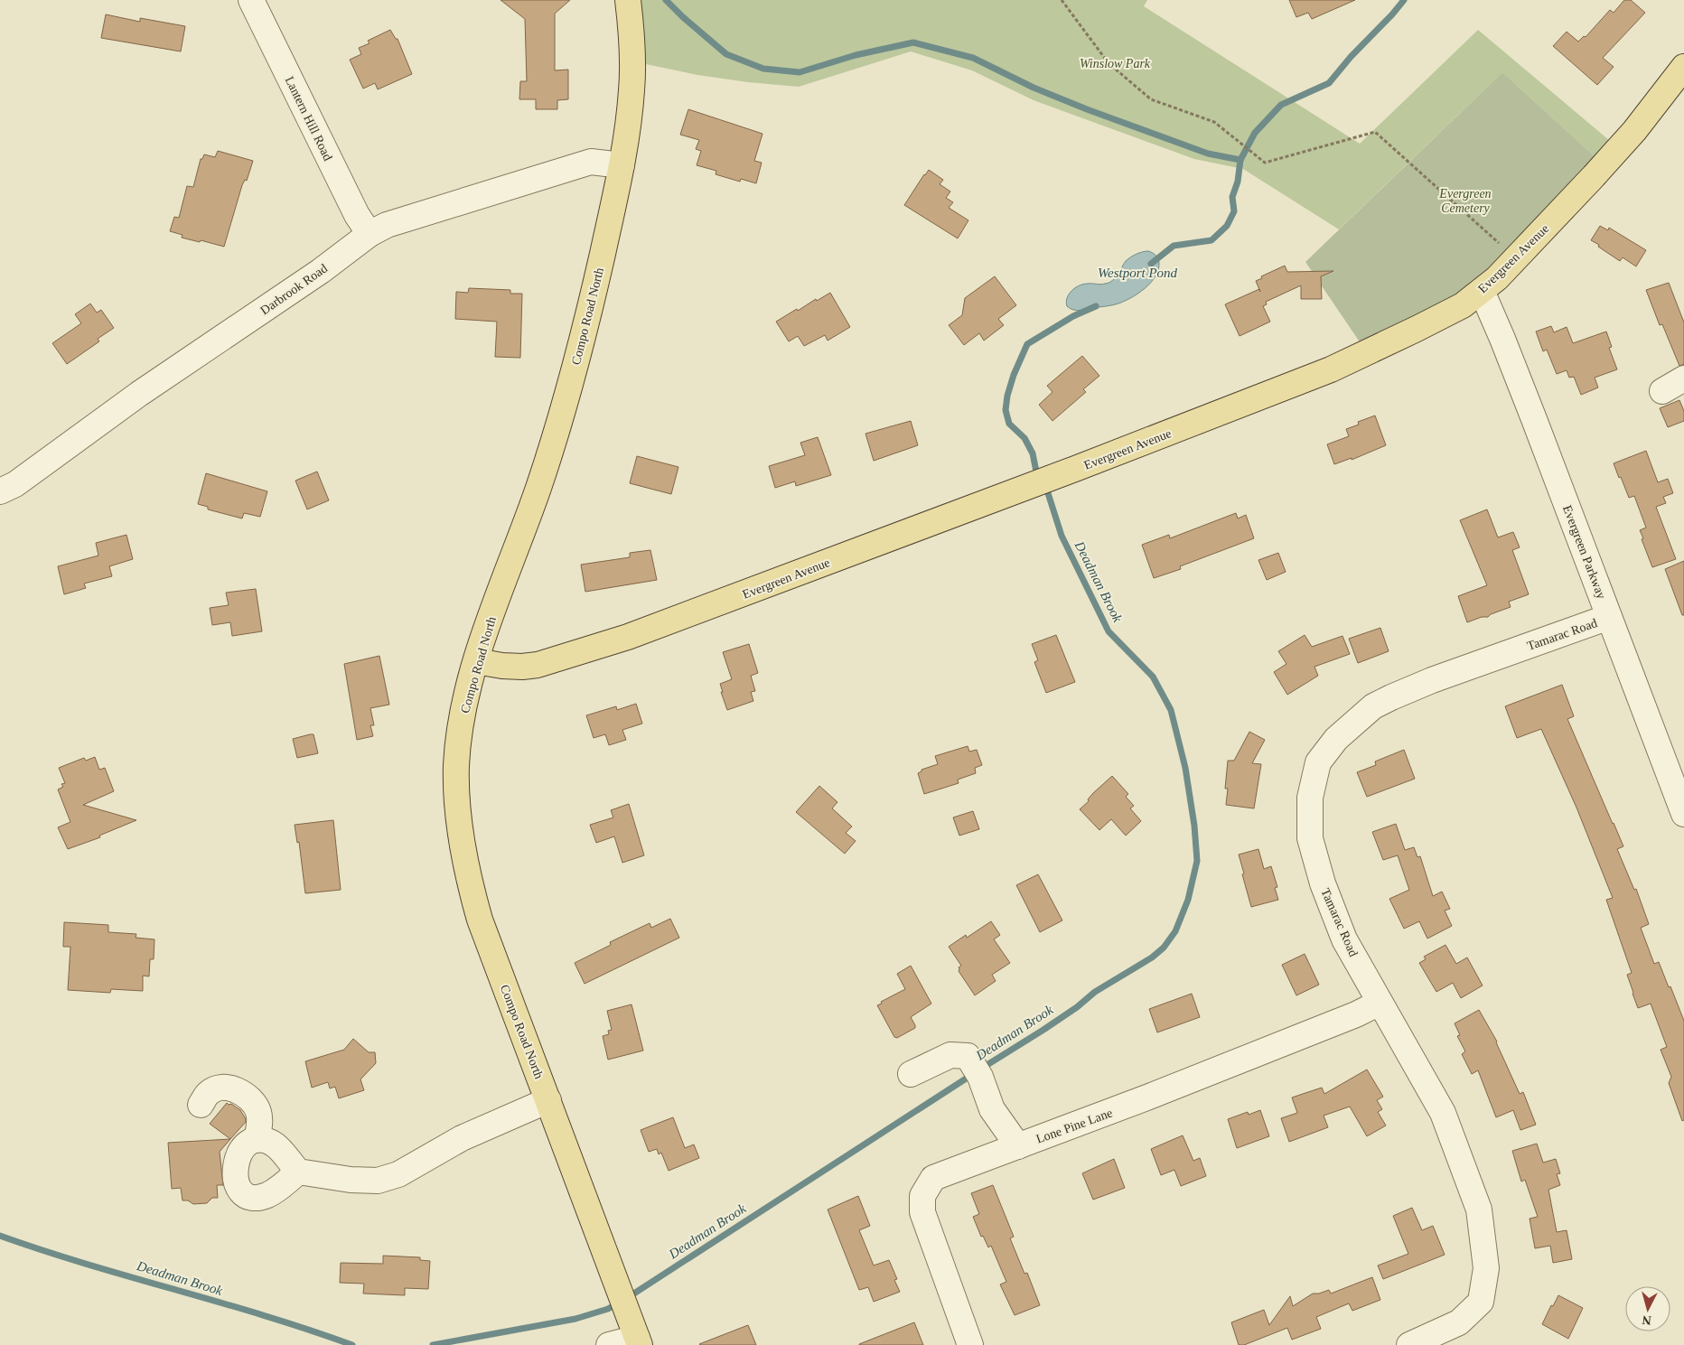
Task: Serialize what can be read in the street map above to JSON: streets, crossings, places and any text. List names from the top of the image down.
{
  "streets": {
    "main road": ["Evergreen Avenue", "Compo Road North"],
    "street": [
      "Lantern Hill Road",
      "Darbrook Road",
      "Evergreen Parkway",
      "Tamarac Road",
      "Lone Pine Lane"
    ]
  },
  "crossings": [
    ["Lantern Hill Road", "Darbrook Road"],
    ["Evergreen Avenue", "Compo Road North"],
    ["Evergreen Avenue", "Evergreen Parkway"],
    ["Darbrook Road", "Compo Road North"],
    ["Evergreen Parkway", "Tamarac Road"],
    ["Tamarac Road", "Lone Pine Lane"]
  ],
  "water": ["Westport Pond", "Deadman Brook"],
  "parks": ["Winslow Park", "Evergreen Cemetery"],
  "north": "bottom"
}
